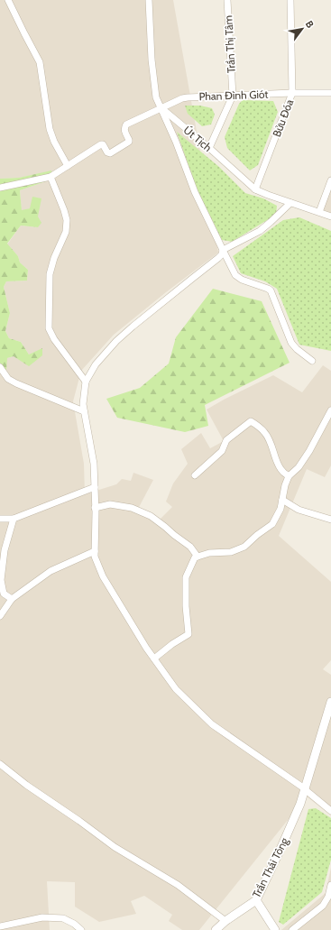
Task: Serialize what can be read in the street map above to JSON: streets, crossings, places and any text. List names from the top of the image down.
{
  "streets": {
    "street": [
      "Trần Thị Tâm",
      "Phan Đình Giót",
      "Bửu Đóa",
      "Út Tịch",
      "Trần Thái Tông"
    ]
  },
  "crossings": [
    ["Trần Thị Tâm", "Phan Đình Giót"],
    ["Trần Thị Tâm", "Út Tịch"],
    ["Phan Đình Giót", "Bửu Đóa"],
    ["Phan Đình Giót", "Út Tịch"],
    ["Bửu Đóa", "Út Tịch"]
  ],
  "north": "top right"
}
